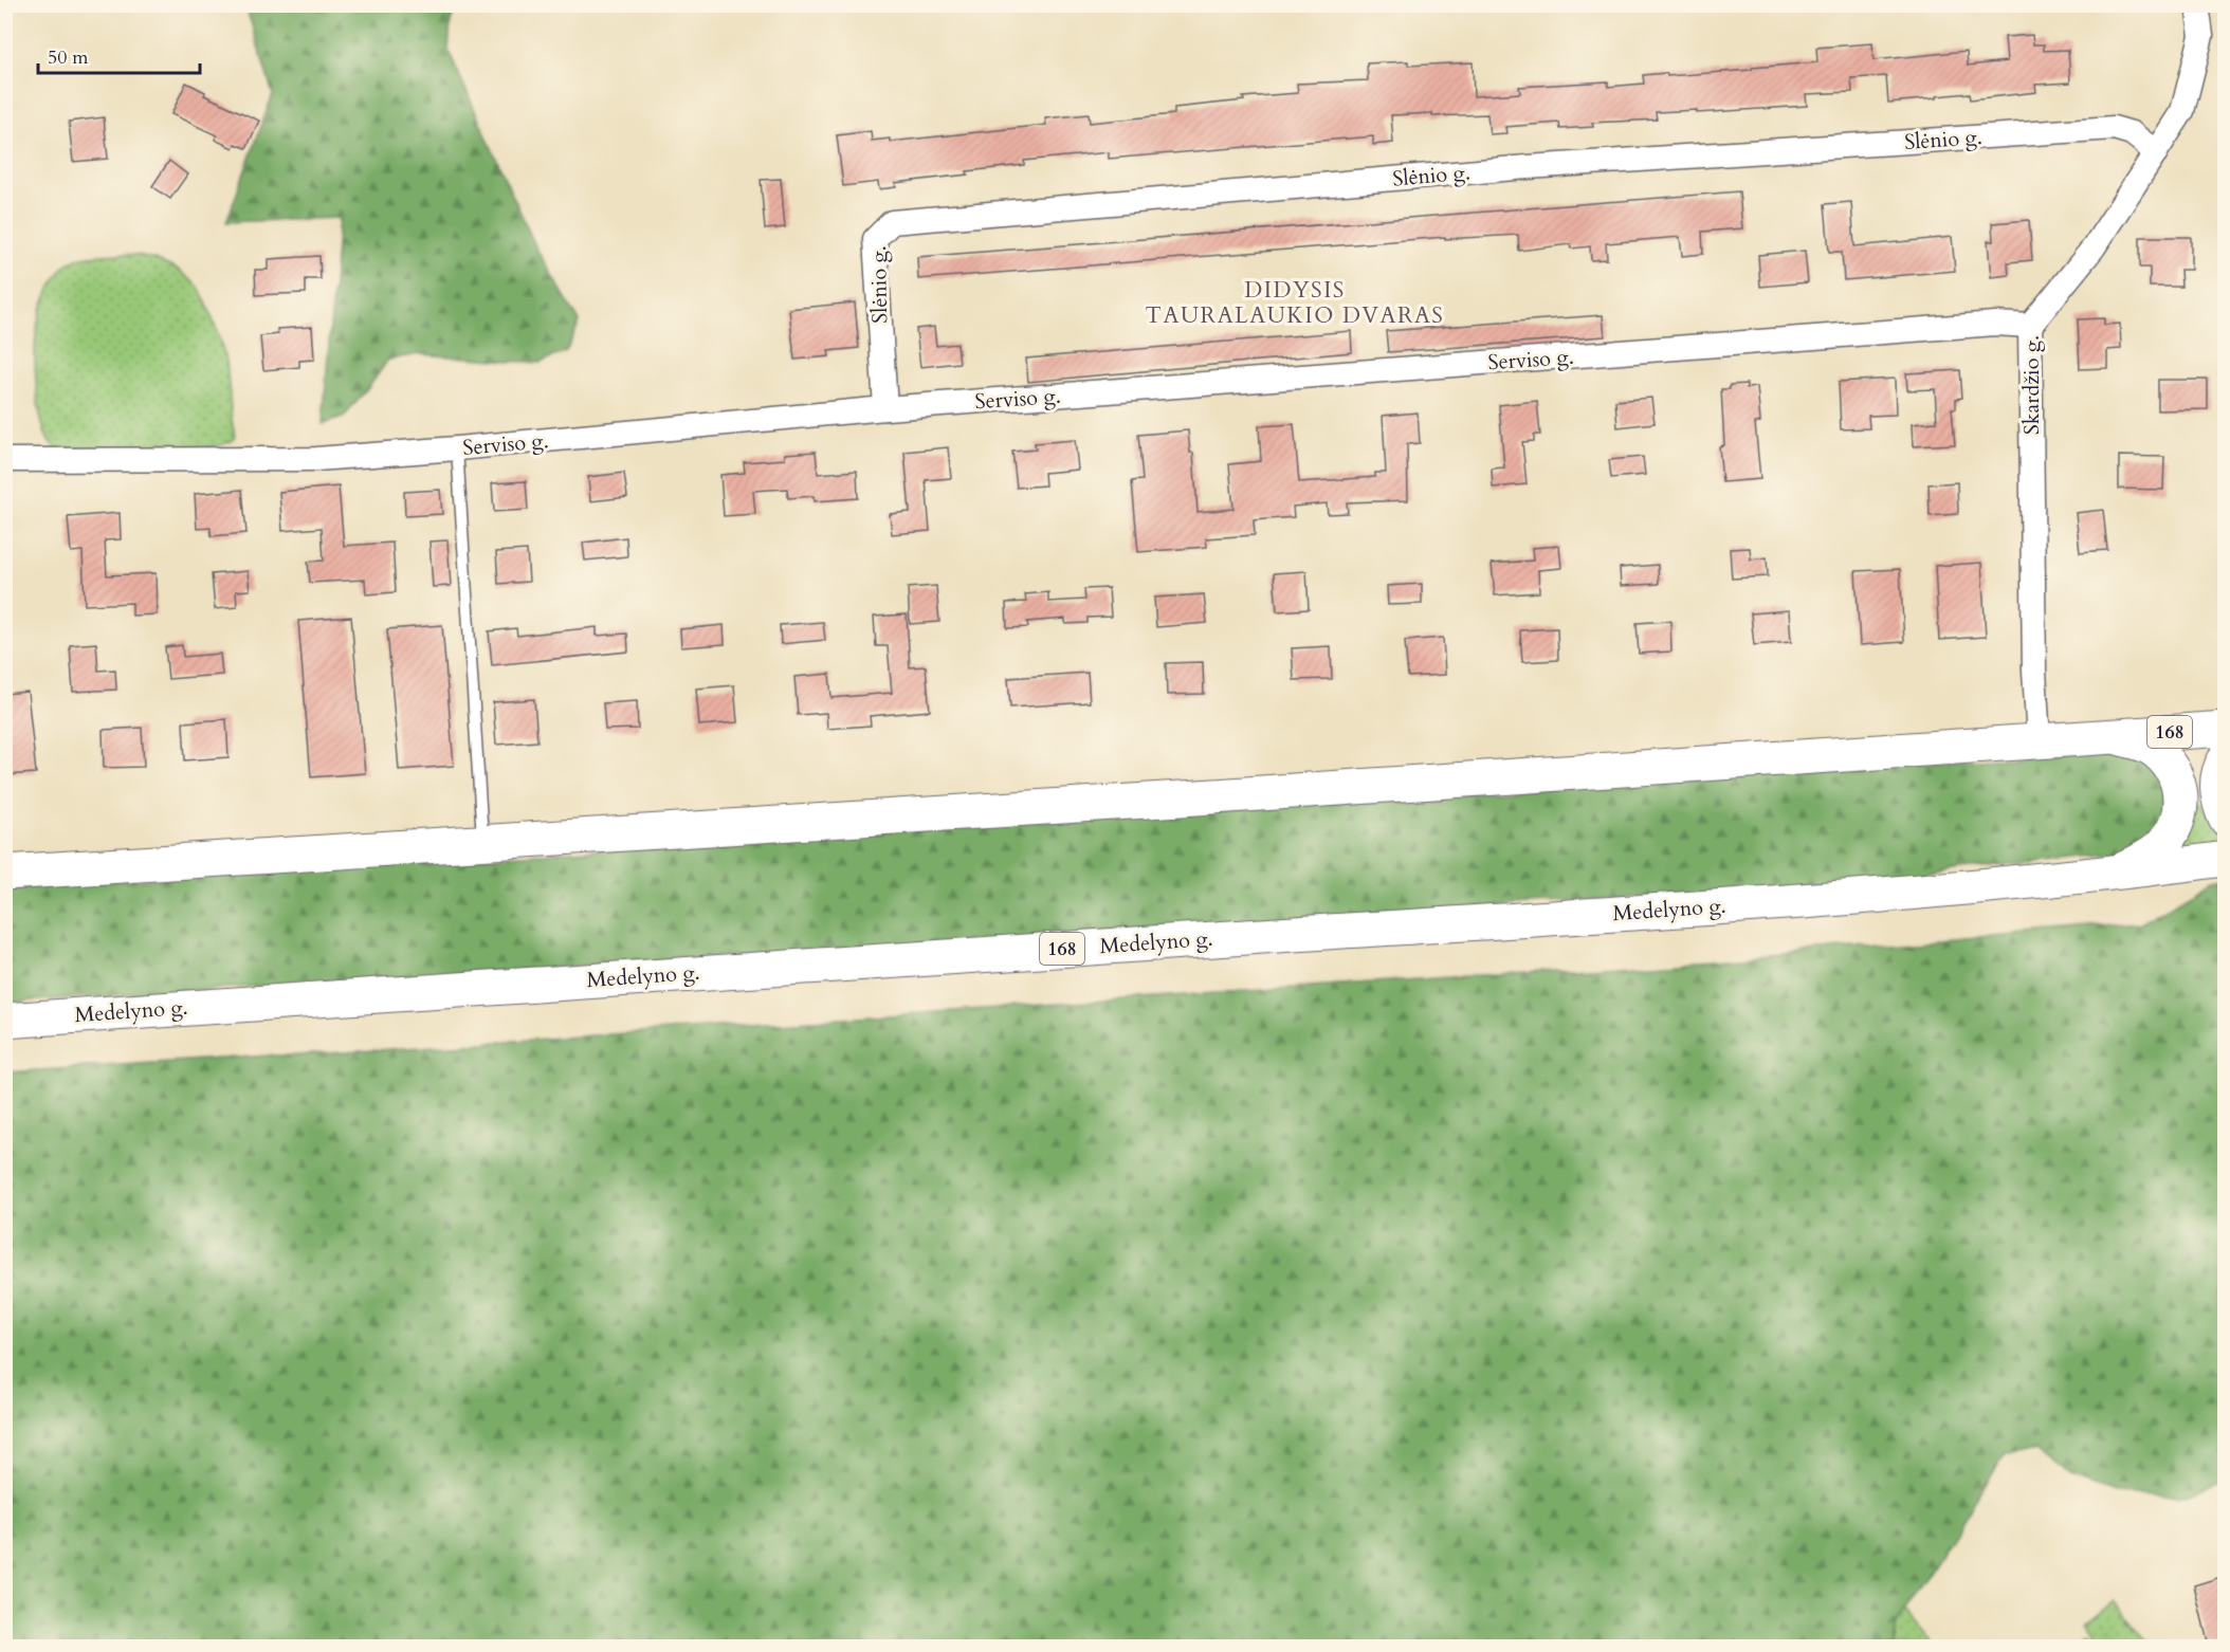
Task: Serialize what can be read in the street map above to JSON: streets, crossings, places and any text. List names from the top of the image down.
{
  "streets": {
    "main road": ["168", "Medelyno g."],
    "street": ["Slėnio g.", "Serviso g.", "Skardžio g."]
  },
  "crossings": [
    ["Slėnio g.", "Serviso g."],
    ["Slėnio g.", "Skardžio g."],
    ["Serviso g.", "Skardžio g."],
    ["Skardžio g.", "168"],
    ["168", "Medelyno g."]
  ],
  "districts": ["DIDYSIS TAURALAUKIO DVARAS"],
  "scale_bar": "50 m"
}
